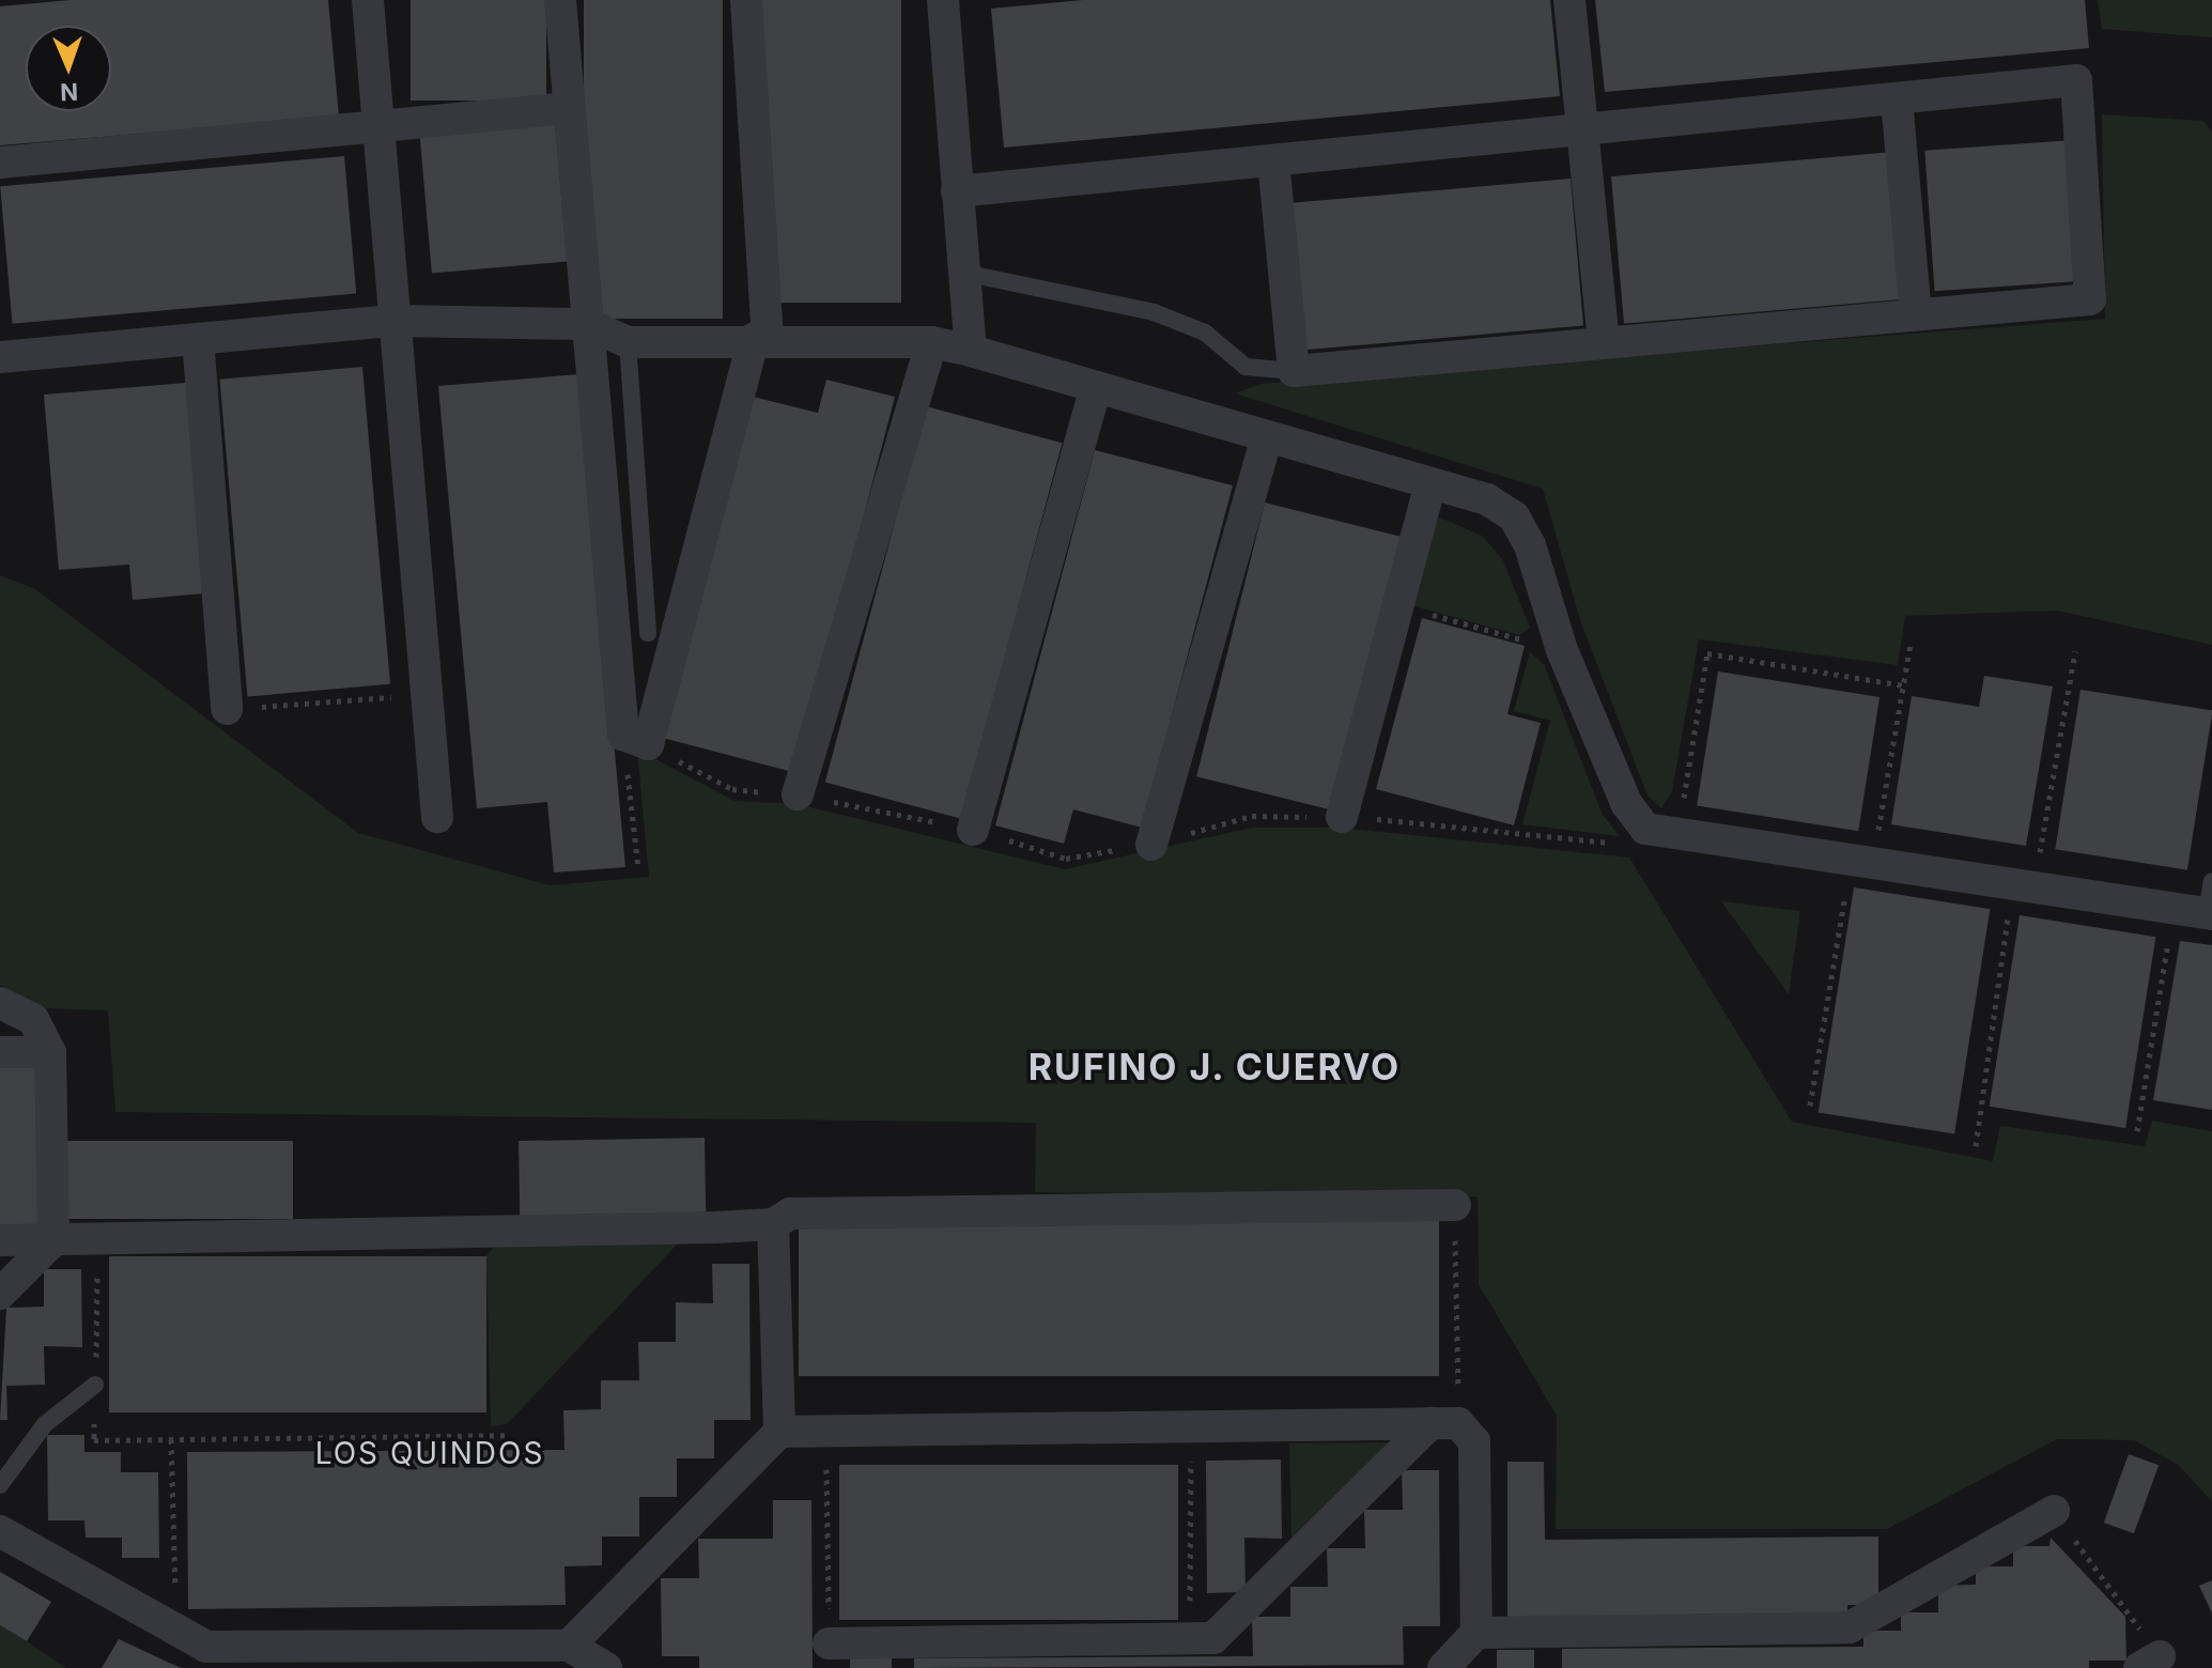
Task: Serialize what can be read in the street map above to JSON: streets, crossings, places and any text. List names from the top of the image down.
{
  "districts": ["RUFINO J. CUERVO", "LOS QUINDOS"],
  "north": "bottom"
}
